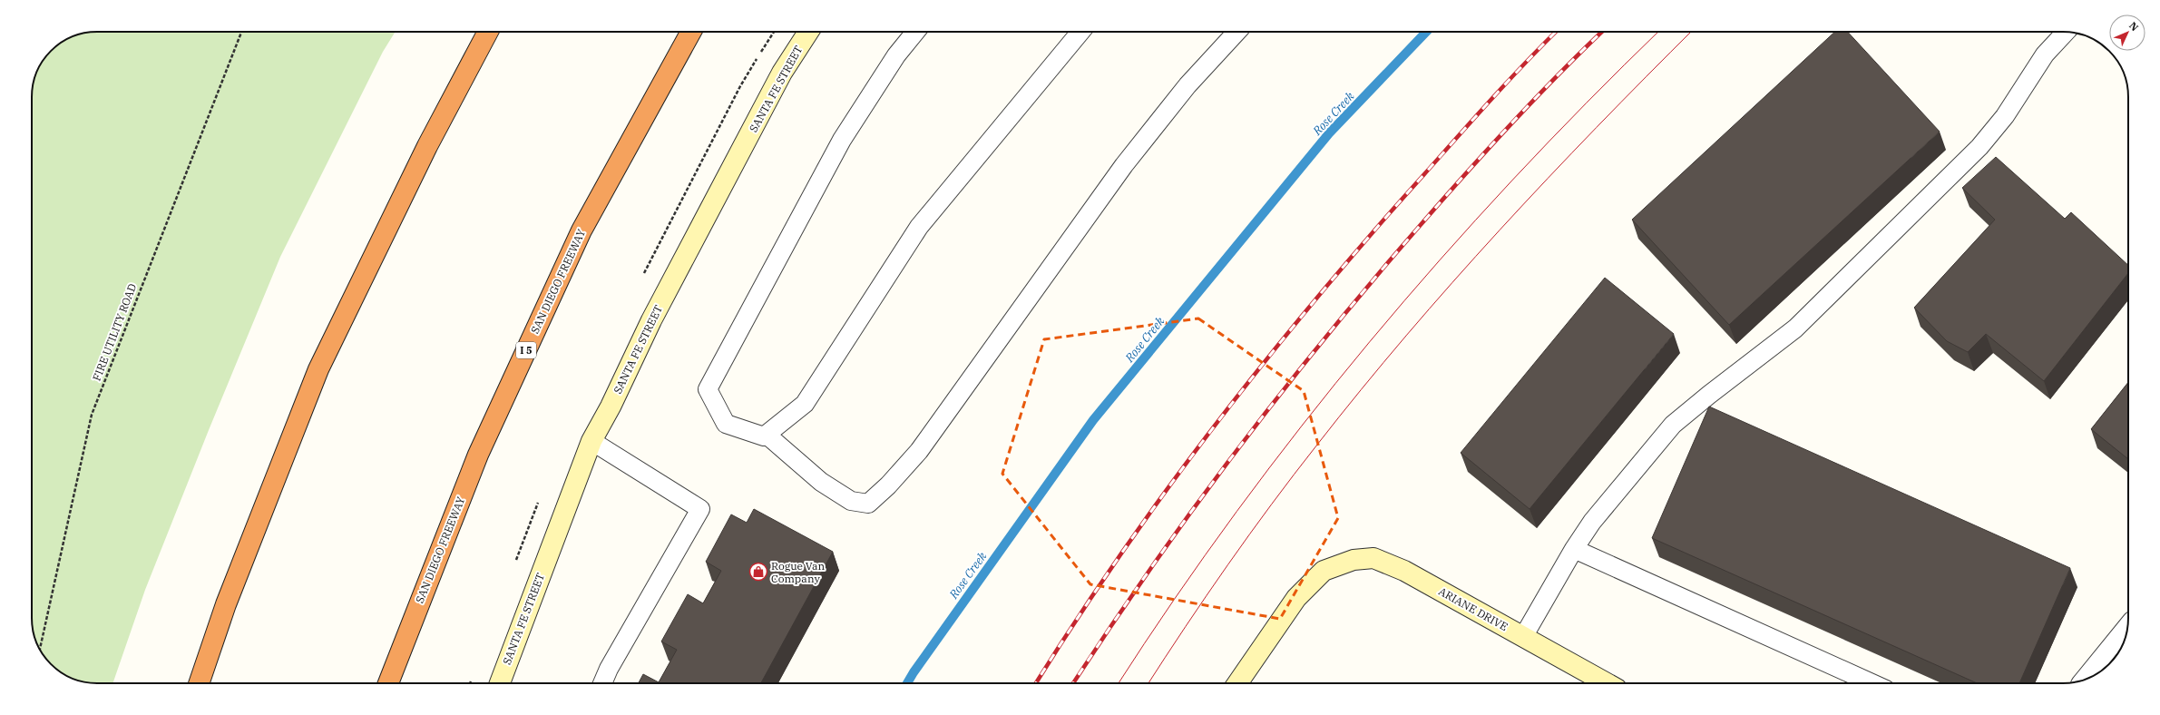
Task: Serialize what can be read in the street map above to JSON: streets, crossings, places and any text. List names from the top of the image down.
{
  "streets": {
    "highway": ["SAN DIEGO FREEWAY", "I 5"],
    "street": ["SANTA FE STREET", "ARIANE DRIVE"],
    "path": ["FIRE UTILITY ROAD"]
  },
  "water": ["Rose Creek"],
  "places": {
    "shop": ["Rogue Van Company"]
  },
  "north": "top right"
}
